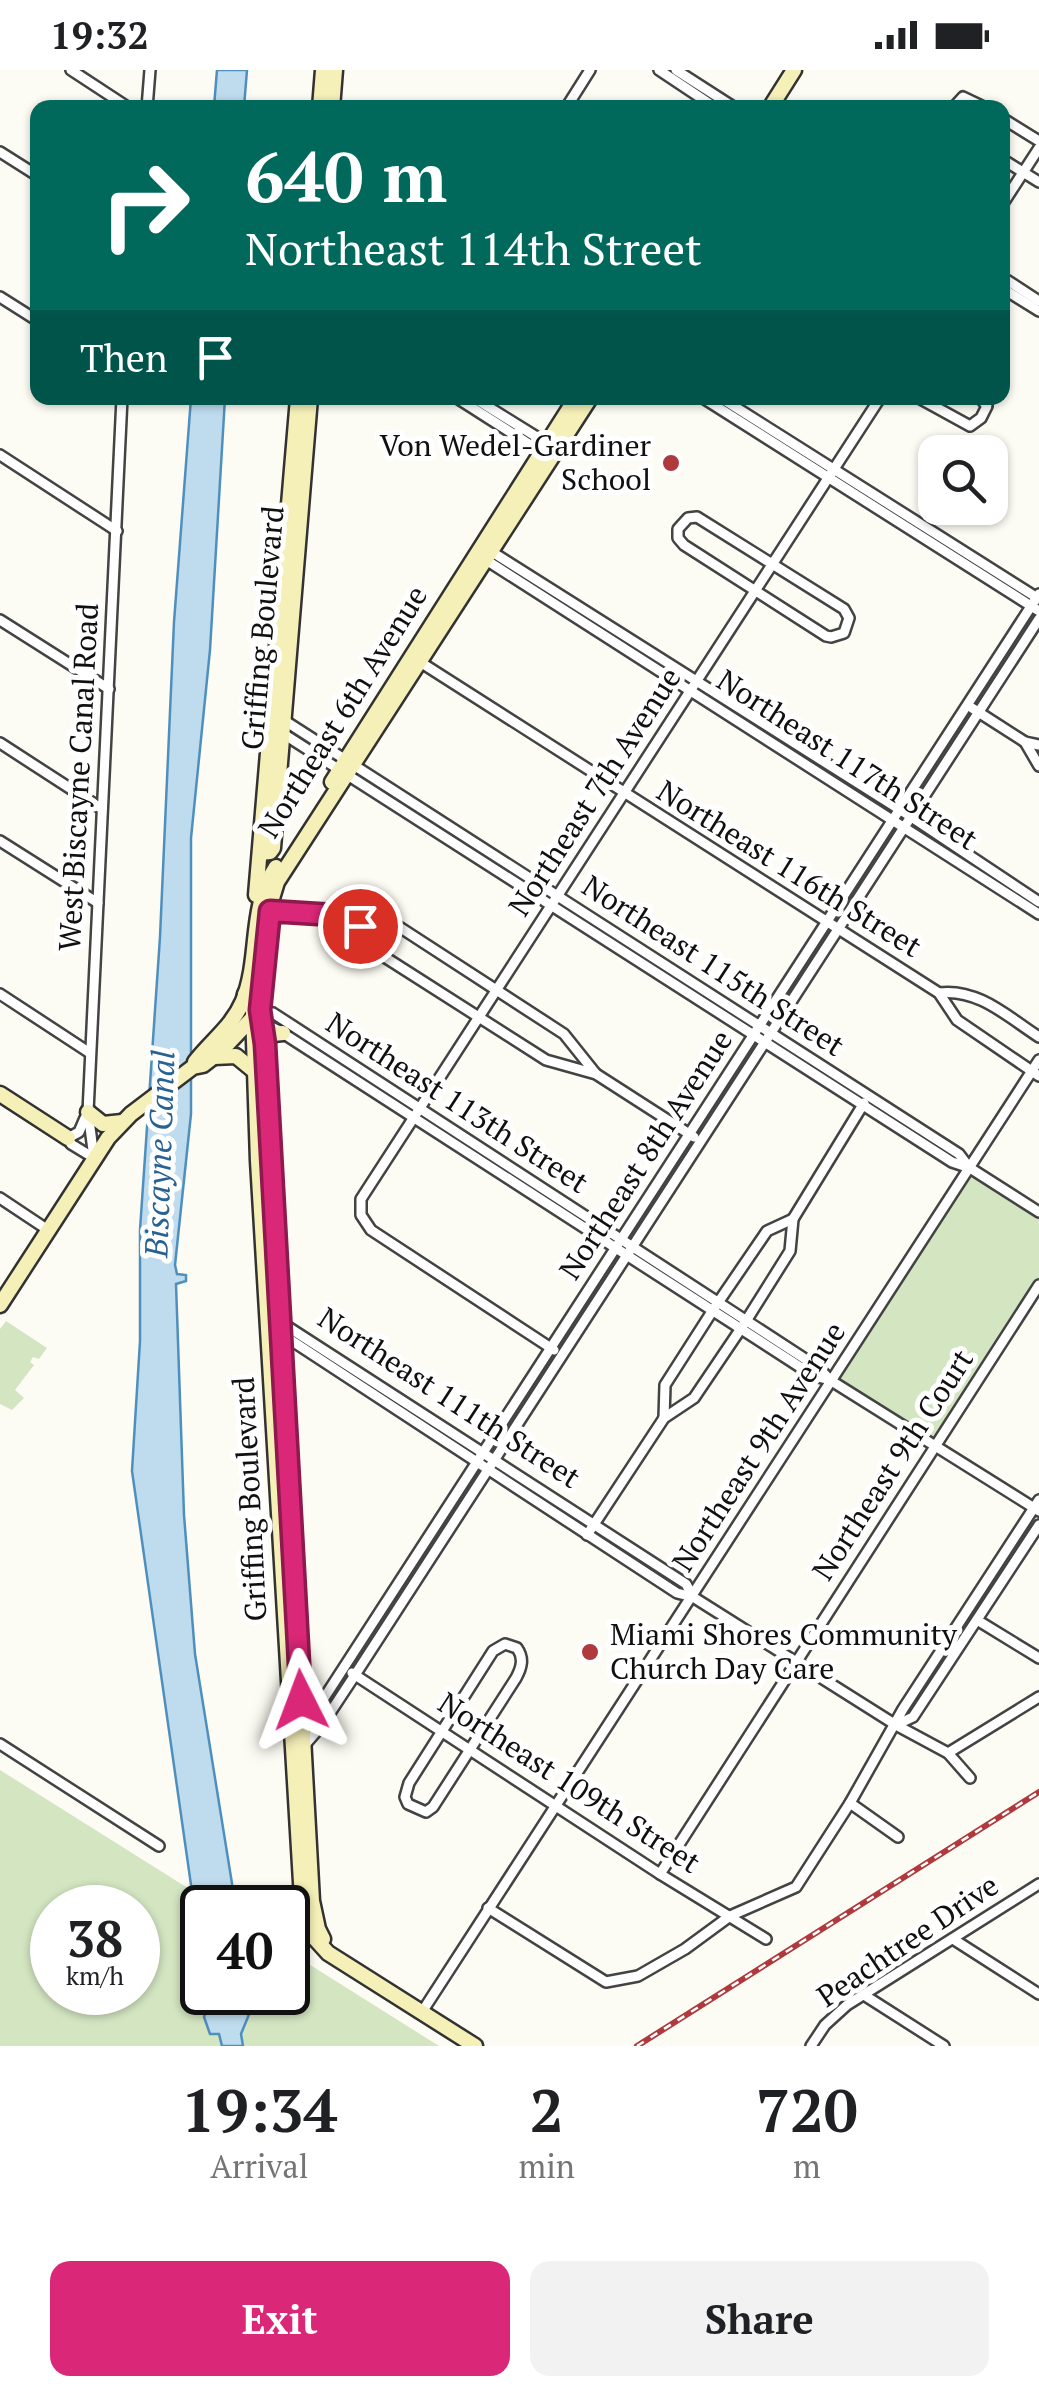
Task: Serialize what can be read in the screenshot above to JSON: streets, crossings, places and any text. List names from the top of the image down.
{
  "streets": {
    "street": [
      "Griffing Boulevard",
      "Northeast 6th Avenue",
      "Northeast 117th Street",
      "West Biscayne Canal Road",
      "Northeast 7th Avenue",
      "Northeast 116th Street",
      "Northeast 115th Street",
      "Northeast 113th Street",
      "Northeast 8th Avenue",
      "Northeast 111th Street",
      "Northeast 9th Avenue",
      "Northeast 9th Court",
      "Northeast 109th Street",
      "Peachtree Drive"
    ]
  },
  "crossings": [
    ["Griffing Boulevard", "Northeast 6th Avenue"],
    ["Griffing Boulevard", "Northeast 115th Street"],
    ["Griffing Boulevard", "Northeast 113th Street"],
    ["Griffing Boulevard", "Northeast 8th Avenue"],
    ["Griffing Boulevard", "Northeast 111th Street"],
    ["Northeast 6th Avenue", "Northeast 117th Street"],
    ["Northeast 6th Avenue", "West Biscayne Canal Road"],
    ["Northeast 6th Avenue", "Northeast 116th Street"],
    ["Northeast 6th Avenue", "Northeast 115th Street"],
    ["Northeast 6th Avenue", "Northeast 113th Street"],
    ["Northeast 117th Street", "Northeast 7th Avenue"],
    ["Northeast 117th Street", "Northeast 8th Avenue"],
    ["Northeast 7th Avenue", "Northeast 116th Street"],
    ["Northeast 7th Avenue", "Northeast 115th Street"],
    ["Northeast 7th Avenue", "Northeast 113th Street"],
    ["Northeast 7th Avenue", "Northeast 8th Avenue"],
    ["Northeast 116th Street", "Northeast 8th Avenue"],
    ["Northeast 116th Street", "Northeast 9th Avenue"],
    ["Northeast 115th Street", "Northeast 8th Avenue"],
    ["Northeast 115th Street", "Northeast 9th Avenue"],
    ["Northeast 113th Street", "Northeast 8th Avenue"],
    ["Northeast 113th Street", "Northeast 9th Avenue"],
    ["Northeast 113th Street", "Northeast 9th Court"],
    ["Northeast 8th Avenue", "Northeast 111th Street"],
    ["Northeast 8th Avenue", "Northeast 109th Street"],
    ["Northeast 111th Street", "Northeast 9th Avenue"],
    ["Northeast 111th Street", "Northeast 9th Court"],
    ["Northeast 9th Avenue", "Northeast 109th Street"],
    ["Northeast 9th Court", "Northeast 109th Street"]
  ],
  "water": ["Biscayne Canal"],
  "places": ["Von Wedel-Gardiner School", "Miami Shores Community Church Day Care"],
  "page": {
    "status": "19:32",
    "turn": ["640 m", "Northeast 114th Street"],
    "then": "Then",
    "speed": "38 km/h",
    "limit": "40",
    "eta": [
      "19:34",
      "Arrival",
      "2",
      "min",
      "720",
      "m"
    ],
    "buttons": ["Exit", "Share"]
  }
}
